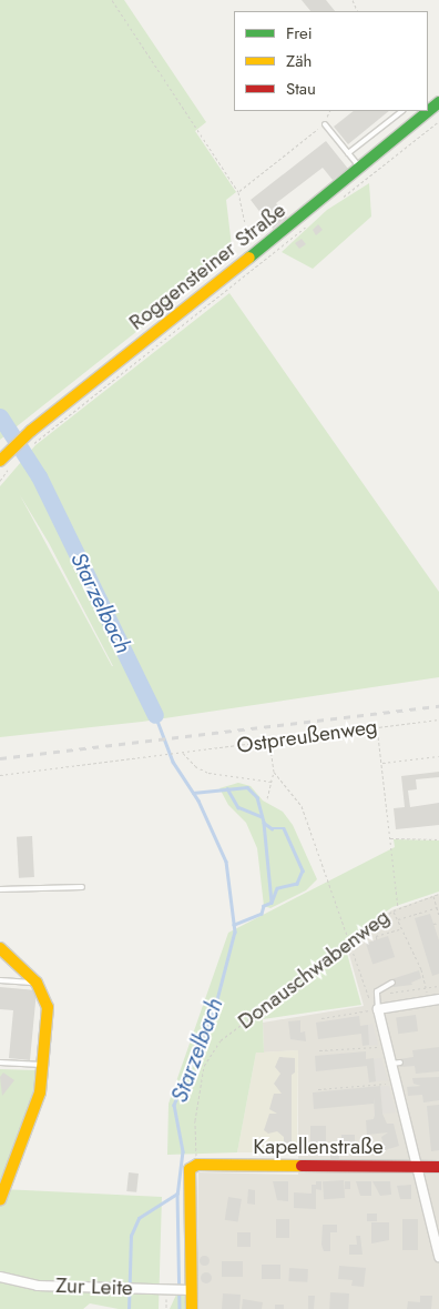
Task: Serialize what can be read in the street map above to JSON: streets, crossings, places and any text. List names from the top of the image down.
{
  "streets": {
    "street": ["Roggensteiner Straße", "Kapellenstraße", "Zur Leite"],
    "path": ["Ostpreußenweg", "Donauschwabenweg"]
  },
  "crossings": [
    ["Donauschwabenweg", "Kapellenstraße"]
  ],
  "water": ["Starzelbach"],
  "legend": ["Frei", "Zäh", "Stau"]
}
